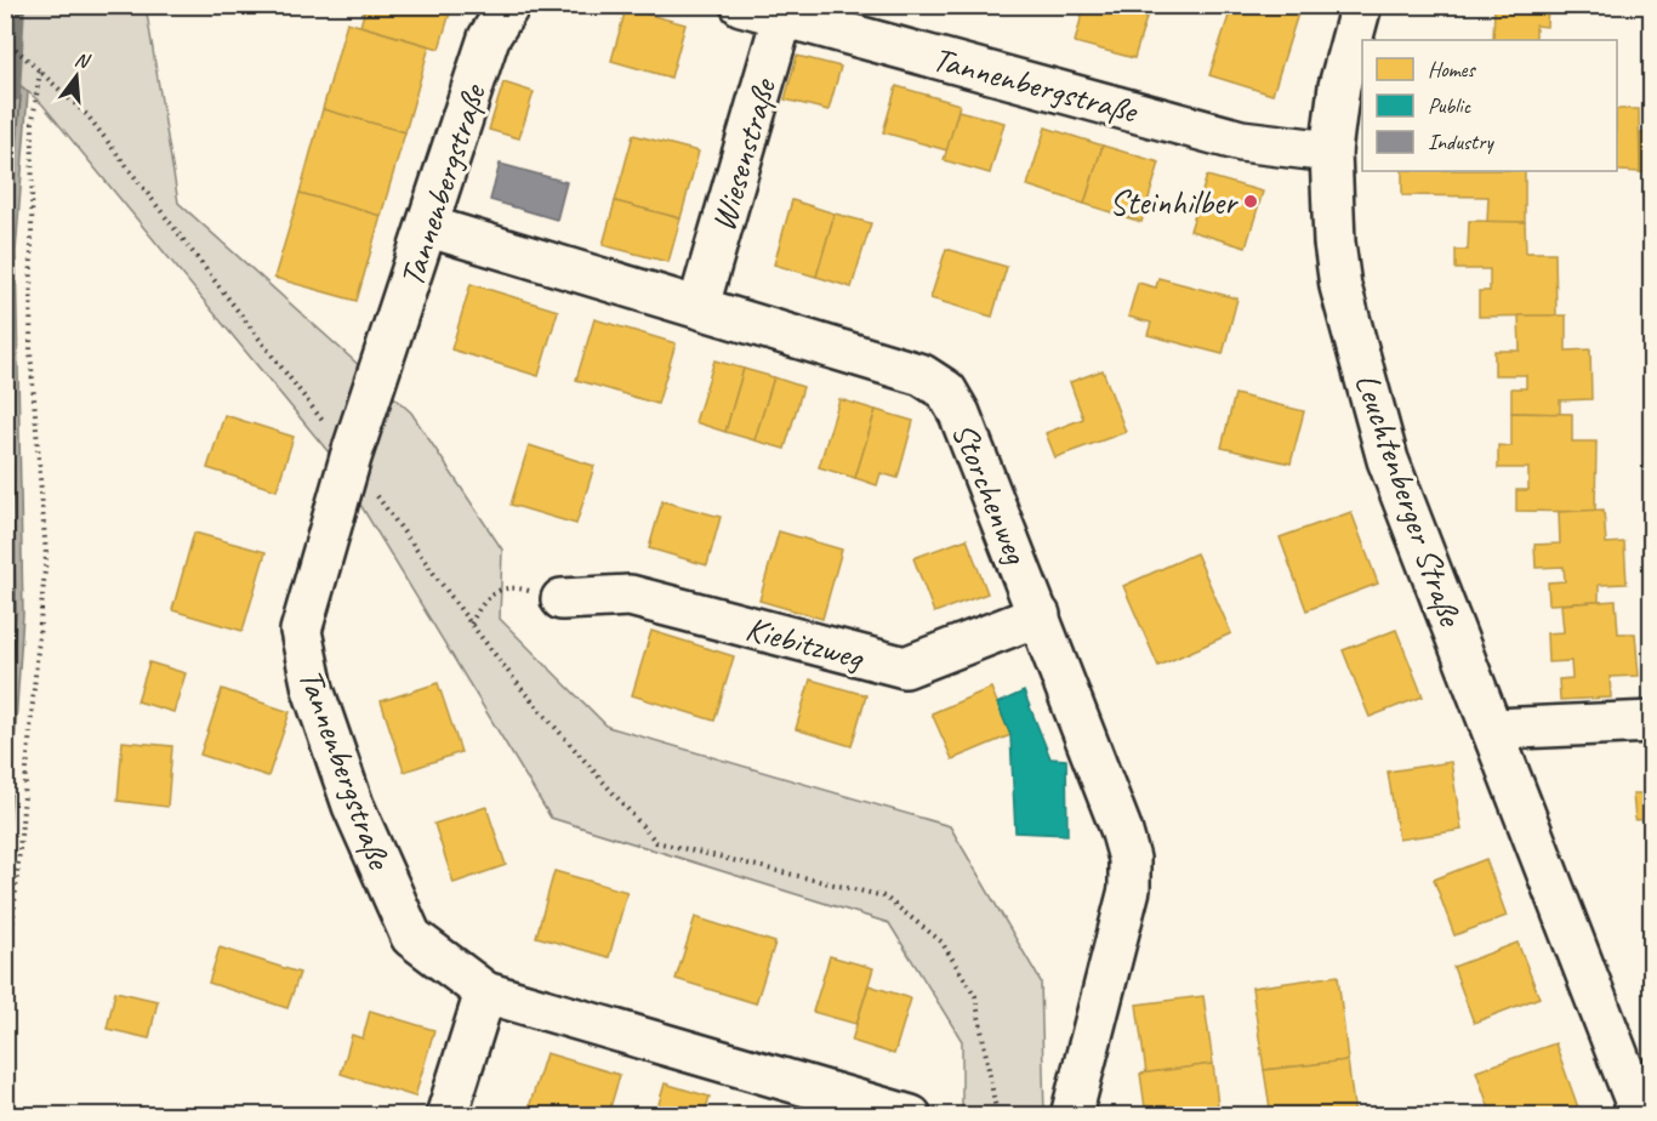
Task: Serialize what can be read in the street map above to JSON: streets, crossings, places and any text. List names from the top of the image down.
{
  "streets": {
    "street": [
      "Tannenbergstraße",
      "Wiesenstraße",
      "Storchenweg",
      "Leuchtenberger Straße",
      "Kiebitzweg"
    ]
  },
  "crossings": [
    ["Tannenbergstraße", "Wiesenstraße"],
    ["Tannenbergstraße", "Storchenweg"],
    ["Tannenbergstraße", "Leuchtenberger Straße"],
    ["Wiesenstraße", "Storchenweg"],
    ["Storchenweg", "Kiebitzweg"]
  ],
  "places": ["Steinhilber"],
  "legend": ["Homes", "Public", "Industry"],
  "north": "top"
}
